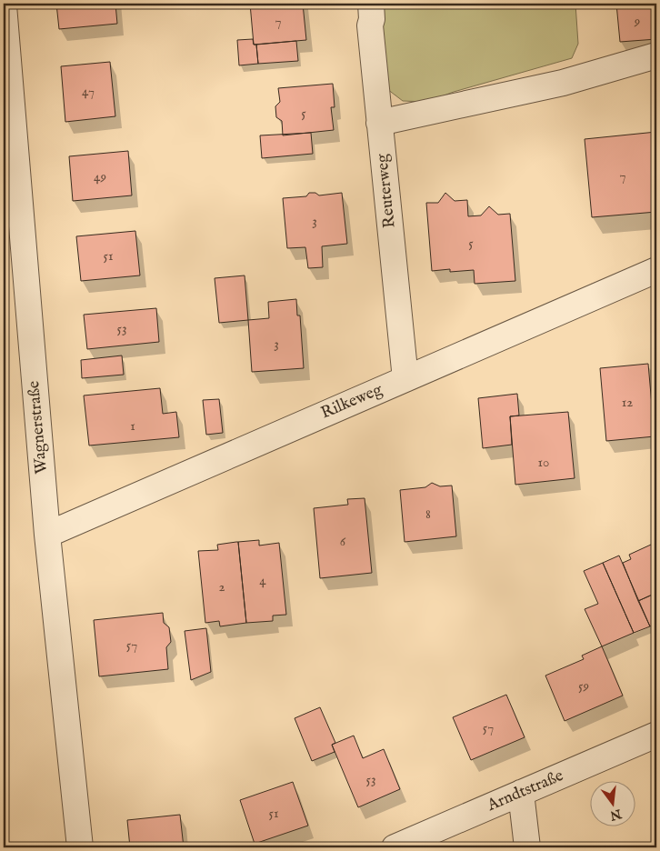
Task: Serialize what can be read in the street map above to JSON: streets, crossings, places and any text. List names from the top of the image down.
{
  "streets": {
    "street": [
      "Reuterweg",
      "Rilkeweg",
      "Wagnerstraße",
      "Arndtstraße"
    ]
  },
  "crossings": [
    ["Reuterweg", "Rilkeweg"],
    ["Rilkeweg", "Wagnerstraße"]
  ],
  "house_numbers": [
    "7",
    "9",
    "47",
    "5",
    "7",
    "49",
    "3",
    "5",
    "51",
    "53",
    "3",
    "12",
    "1",
    "10",
    "8",
    "6",
    "4",
    "2",
    "57",
    "59",
    "57",
    "53",
    "51"
  ],
  "north": "bottom"
}
